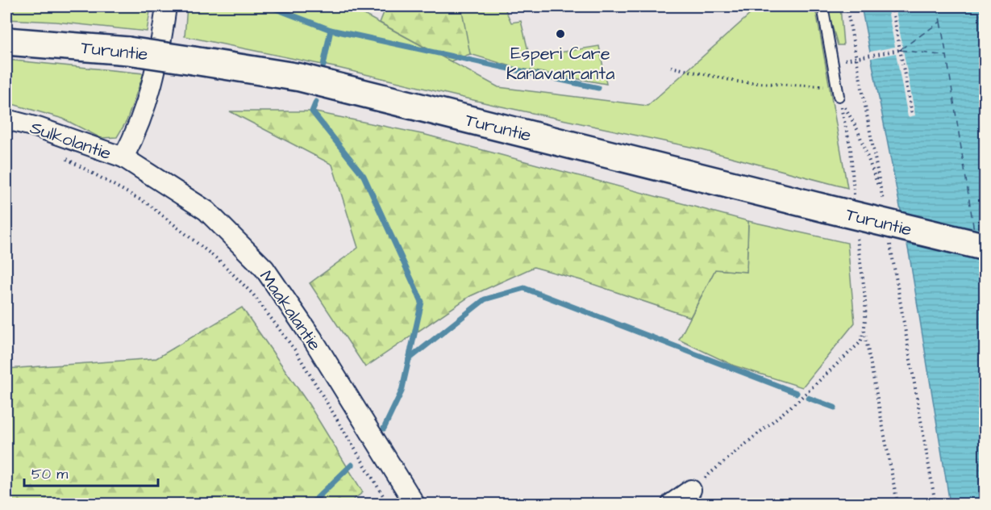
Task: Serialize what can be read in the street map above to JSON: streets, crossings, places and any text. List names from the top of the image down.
{
  "streets": {
    "main road": ["Turuntie"],
    "street": ["Sulkolantie", "Maakalantie"]
  },
  "crossings": [
    ["Sulkolantie", "Maakalantie"]
  ],
  "places": ["Esperi Care Kanavanranta"],
  "scale_bar": "50 m"
}
